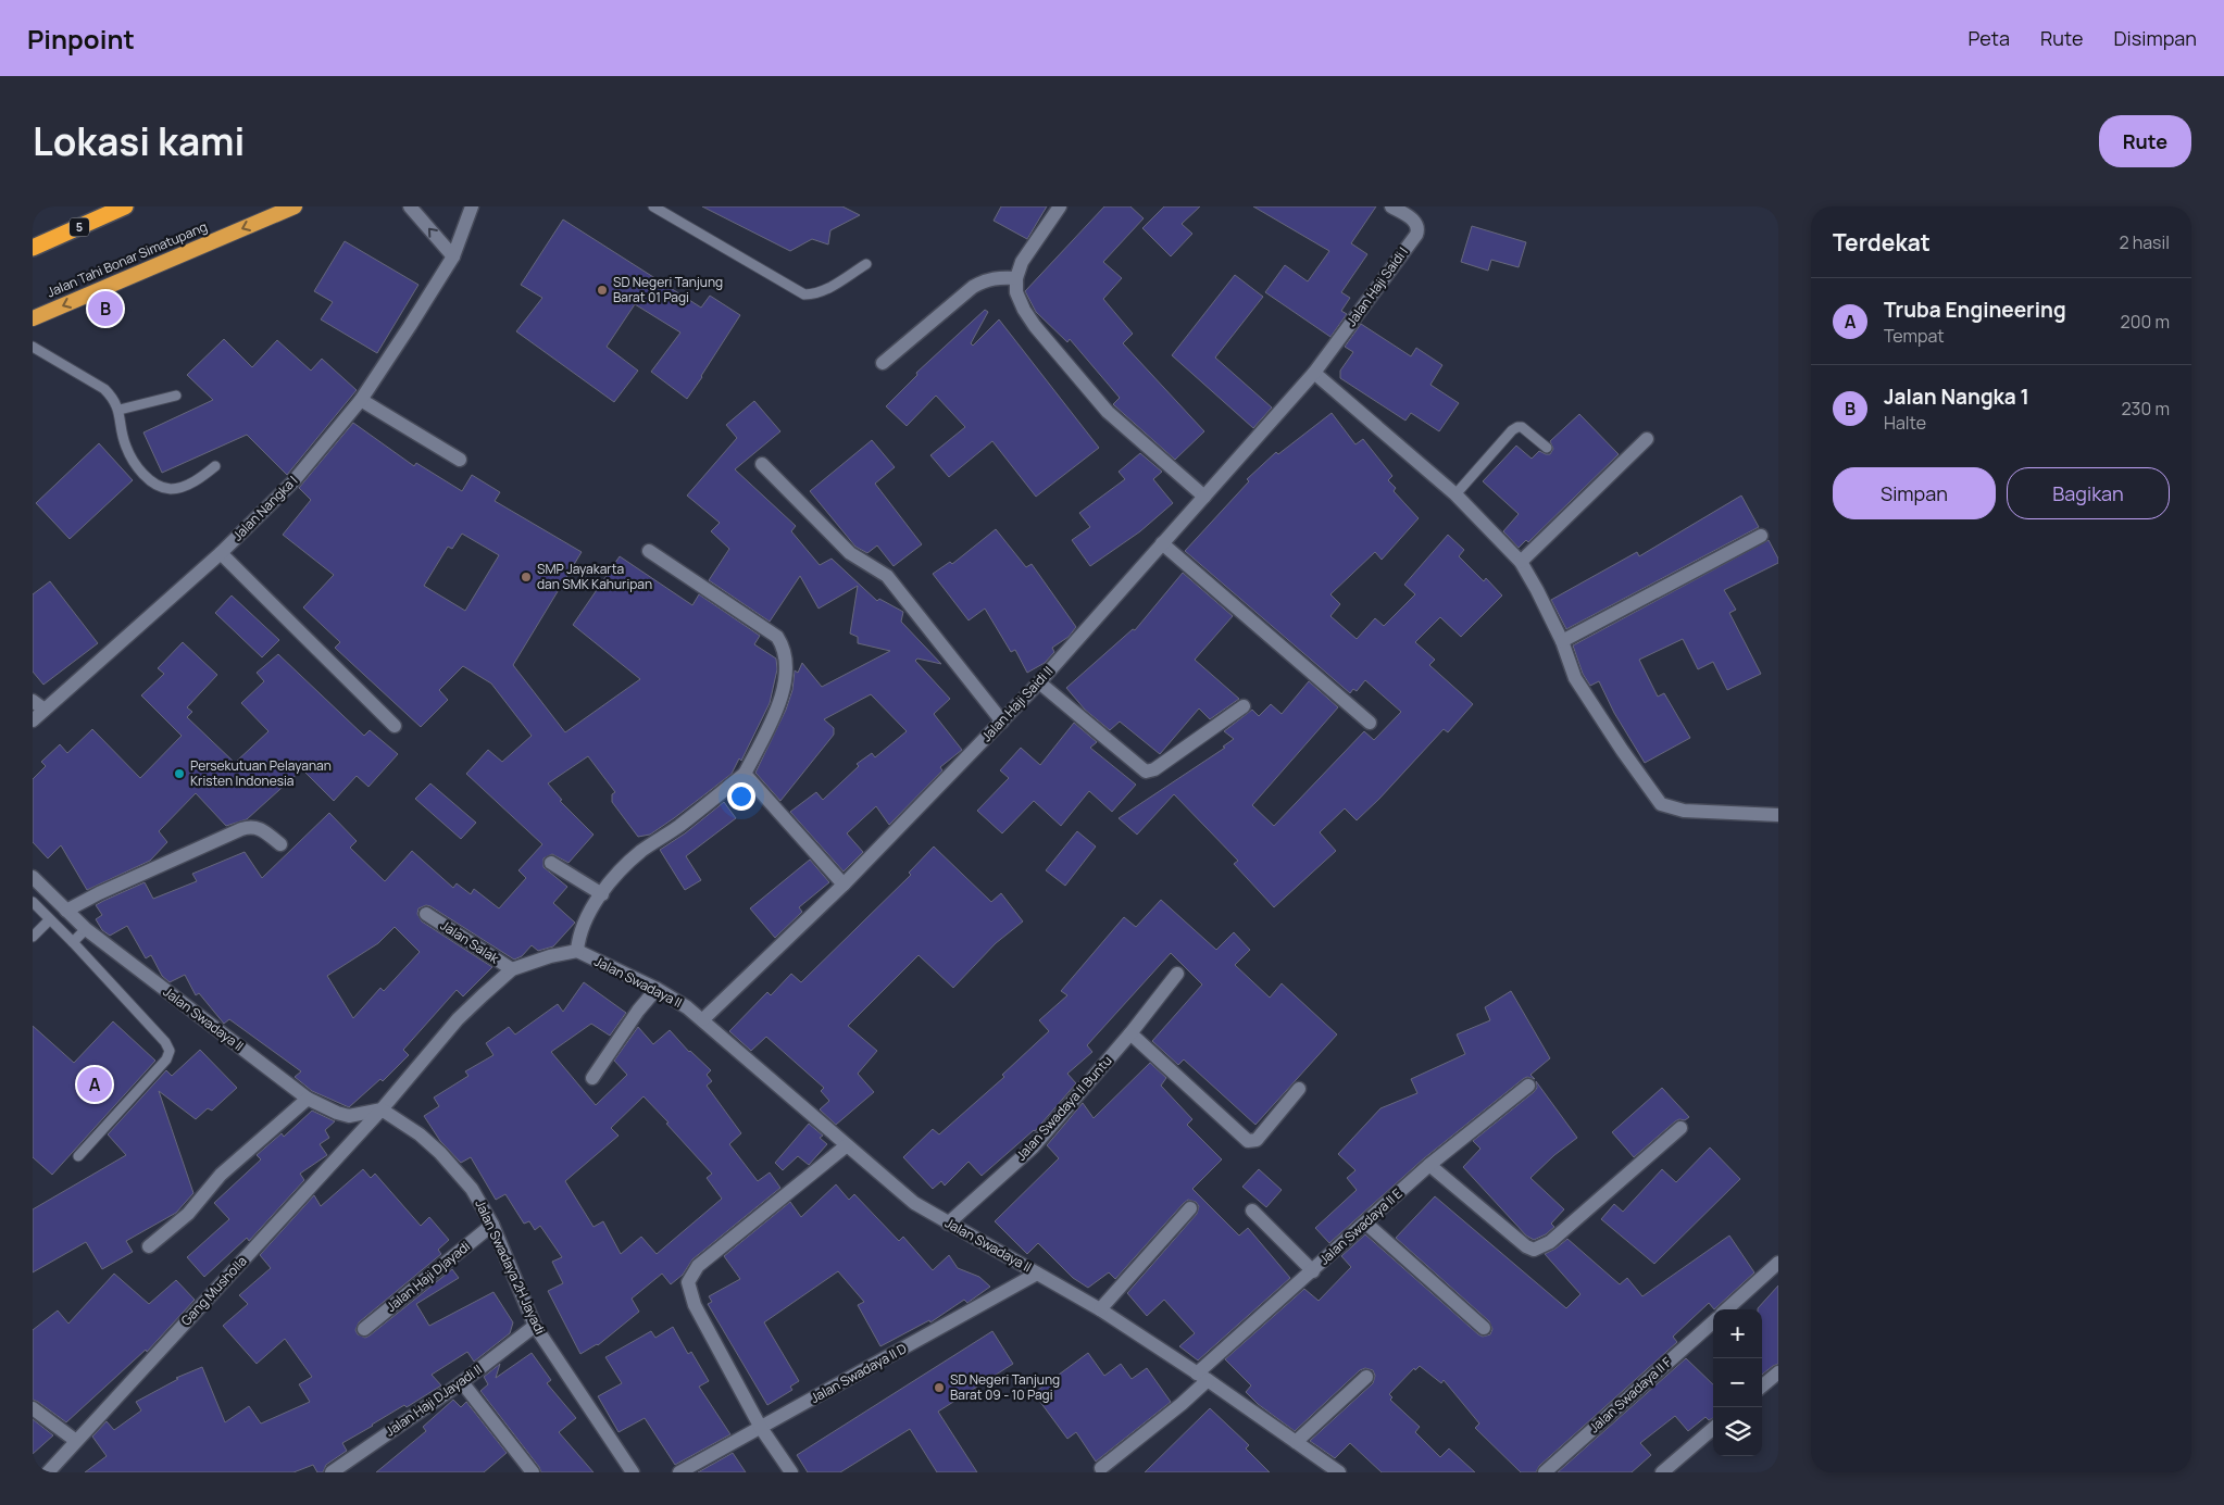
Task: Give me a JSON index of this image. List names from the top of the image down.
{
  "streets": {
    "highway": ["5", "Jalan Tahi Bonar Simatupang"],
    "street": [
      "Jalan Haji Saidi I",
      "Jalan Nangka I",
      "Jalan Haji Saidi II",
      "Jalan Salak",
      "Jalan Swadaya II",
      "Jalan Swadaya II Buntu",
      "Jalan Swadaya II E",
      "Jalan Swadaya 2H Jayadi",
      "Jalan Haji Djayadi",
      "Gang Musholla",
      "Jalan Swadaya II D",
      "Jalan Swadaya II F",
      "Jalan Haji DJayadi II"
    ]
  },
  "crossings": [
    ["Jalan Haji Saidi I", "Jalan Haji Saidi II"],
    ["Jalan Haji Saidi II", "Jalan Swadaya II"],
    ["Jalan Swadaya II", "Jalan Swadaya II Buntu"],
    ["Jalan Swadaya II", "Jalan Swadaya II E"],
    ["Jalan Swadaya II", "Jalan Swadaya 2H Jayadi"],
    ["Jalan Swadaya II", "Gang Musholla"],
    ["Jalan Swadaya II", "Jalan Swadaya II D"],
    ["Jalan Swadaya 2H Jayadi", "Jalan Haji Djayadi"],
    ["Jalan Swadaya 2H Jayadi", "Gang Musholla"],
    ["Jalan Swadaya 2H Jayadi", "Jalan Haji DJayadi II"]
  ],
  "places": [
    "SD Negeri Tanjung Barat 01 Pagi",
    "SMP Jayakarta dan SMK Kahuripan",
    "Persekutuan Pelayanan Kristen Indonesia",
    "SD Negeri Tanjung Barat 09 - 10 Pagi"
  ],
  "page": {
    "header": "Pinpoint",
    "nav": ["Peta", "Rute", "Disimpan"],
    "title": "Lokasi kami",
    "buttons": [
      "Rute",
      ["Simpan", "Bagikan"]
    ],
    "heading": ["Terdekat", "2 hasil"],
    "list": [
      {
        "mark": "A",
        "name": "Truba Engineering",
        "note": "Tempat",
        "value": "200 m"
      },
      {
        "mark": "B",
        "name": "Jalan Nangka 1",
        "note": "Halte",
        "value": "230 m"
      }
    ],
    "pins": ["B", "A"],
    "map_buttons": ["+", "−"]
  }
}
